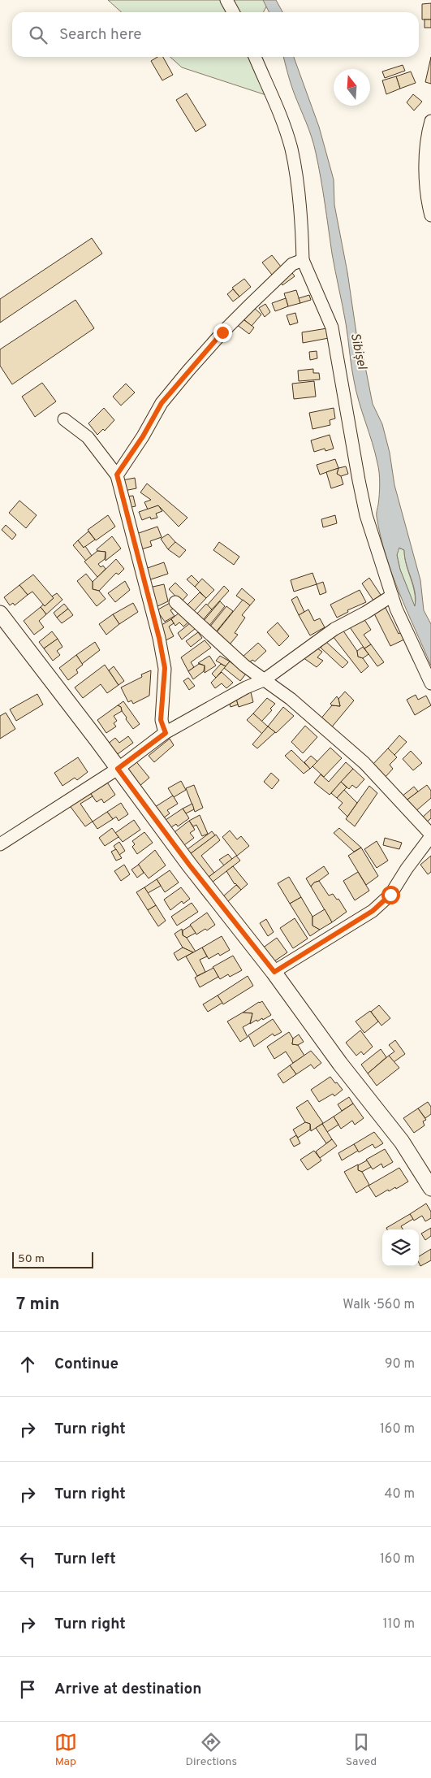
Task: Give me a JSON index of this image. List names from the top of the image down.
{
  "water": ["Sibișel"],
  "scale_bar": "50 m",
  "north": "top",
  "page": {
    "search": "Search here",
    "scale": "50 m",
    "heading": ["7 min", "Walk · 560 m"],
    "list": [
      ["Continue", "90 m"],
      ["Turn right", "160 m"],
      ["Turn right", "40 m"],
      ["Turn left", "160 m"],
      ["Turn right", "110 m"],
      "Arrive at destination"
    ],
    "nav": ["Map", "Directions", "Saved"]
  }
}
